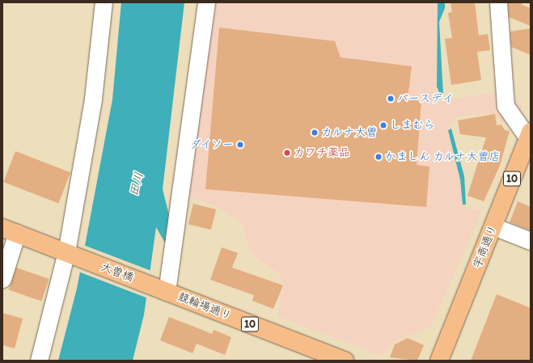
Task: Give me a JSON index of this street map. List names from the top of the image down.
{
  "streets": {
    "main road": [
      "10",
      "宇商通り",
      "大曽橋",
      "競輪場通り"
    ]
  },
  "crossings": [
    ["10", "大曽橋"],
    ["大曽橋", "競輪場通り"]
  ],
  "water": ["田川"],
  "places": [
    "バースデイ",
    "しまむら",
    "カルナ大曽",
    "ダイソー",
    "カワチ薬品",
    "かましん カルナ大曽店"
  ]
}
